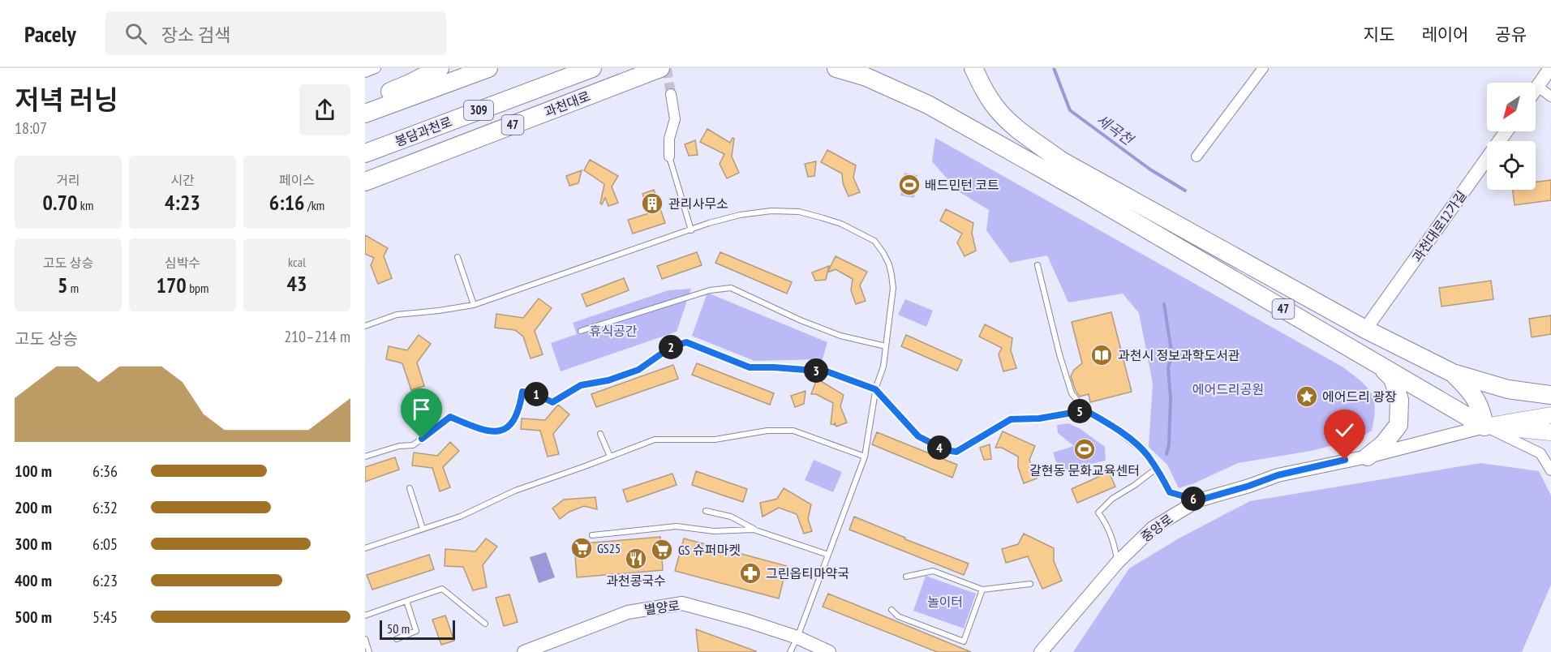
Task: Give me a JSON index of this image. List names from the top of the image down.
{
  "streets": {
    "highway": [
      "과천대로",
      "309",
      "47",
      "봉담과천로"
    ],
    "street": ["과천대로12가길", "중앙로", "별양로"]
  },
  "crossings": [
    ["47", "중앙로"]
  ],
  "water": ["세곡천"],
  "parks": ["휴식공간", "에어드리공원", "놀이터"],
  "places": {
    "sports": ["배드민턴 코트", "갈현동 문화교육센터"],
    "building": ["관리사무소"],
    "library": ["과천시 정보과학도서관"],
    "place": ["에어드리 광장"],
    "supermarket": ["GS25", "GS 슈퍼마켓"],
    "restaurant": ["과천콩국수"],
    "pharmacy": ["그린옵티마약국"]
  },
  "scale_bar": "50 m",
  "north": "bottom left",
  "page": {
    "header": "Pacely",
    "search": "장소 검색",
    "nav": ["지도", "레이어", "공유"],
    "heading": ["저녁 러닝", "18:07"],
    "stats": [
      ["거리", "0.70 km"],
      ["시간", "4:23"],
      ["페이스", "6:16 /km"],
      ["고도 상승", "5 m"],
      ["심박수", "170 bpm"],
      ["kcal", "43"]
    ],
    "chart": ["고도 상승", "210–214 m"],
    "pins": [
      "2",
      "3",
      "1",
      "5",
      "4",
      "6"
    ],
    "list": [
      {
        "name": "100 m",
        "note": "6:36"
      },
      {
        "name": "200 m",
        "note": "6:32"
      },
      {
        "name": "300 m",
        "note": "6:05"
      },
      {
        "name": "400 m",
        "note": "6:23"
      },
      {
        "name": "500 m",
        "note": "5:45"
      }
    ],
    "scale": "50 m"
  }
}
